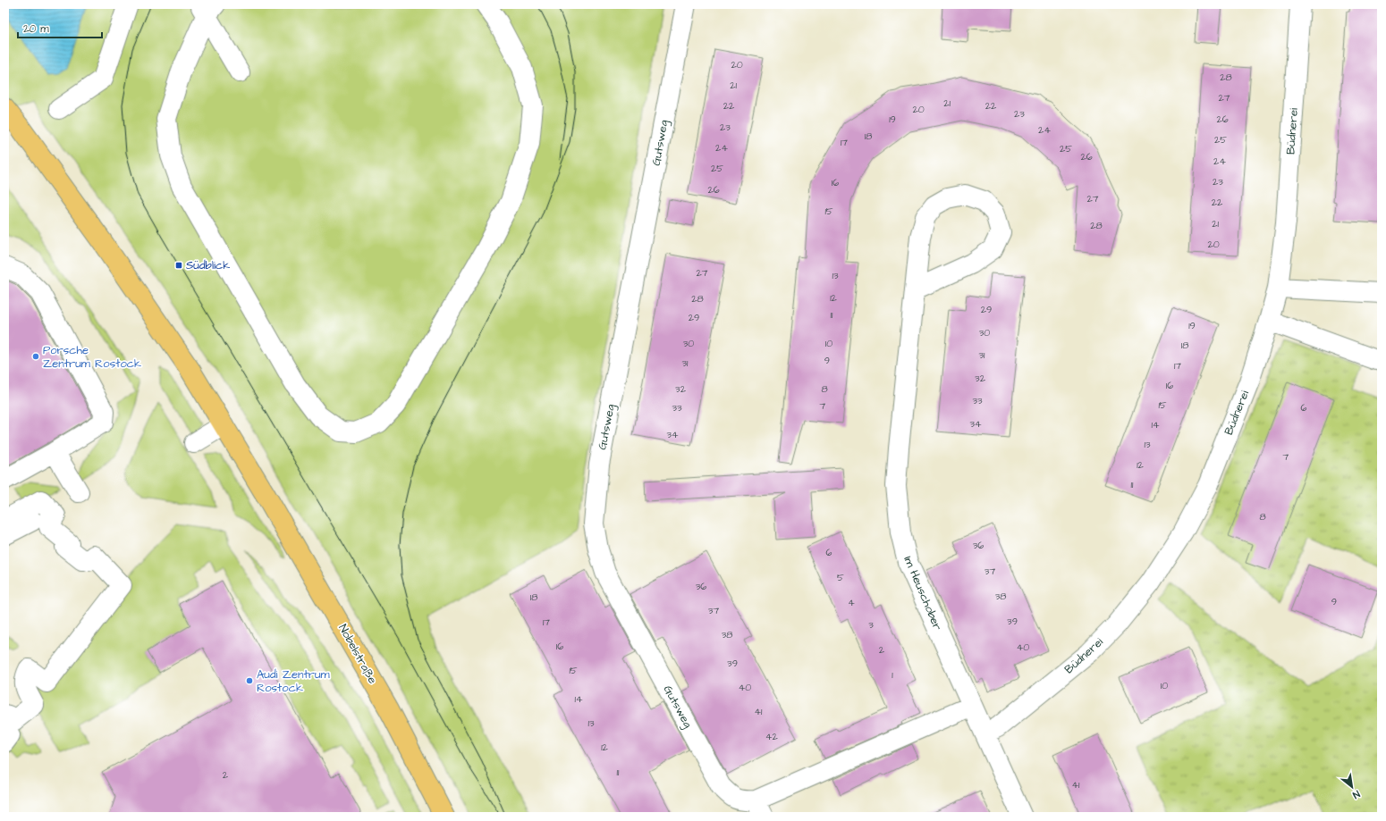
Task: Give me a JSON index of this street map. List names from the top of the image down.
{
  "streets": {
    "main road": ["Nobelstraße"],
    "street": ["Büdnerei", "Gutsweg", "Im Heuschober"]
  },
  "crossings": [
    ["Büdnerei", "Im Heuschober"],
    ["Gutsweg", "Im Heuschober"]
  ],
  "places": {
    "transit": ["Südblick"],
    "other": ["Porsche Zentrum Rostock", "Audi Zentrum Rostock"]
  },
  "house_numbers": [
    "20",
    "28",
    "21",
    "27",
    "21",
    "22",
    "22",
    "20",
    "23",
    "19",
    "26",
    "23",
    "24",
    "18",
    "25",
    "17",
    "24",
    "25",
    "26",
    "24",
    "25",
    "23",
    "16",
    "26",
    "27",
    "22",
    "15",
    "21",
    "28",
    "20",
    "27",
    "13",
    "12",
    "28",
    "29",
    "11",
    "29",
    "19",
    "30",
    "30",
    "10",
    "18",
    "31",
    "9",
    "31",
    "17",
    "32",
    "16",
    "32",
    "8",
    "33",
    "15",
    "7",
    "33",
    "6",
    "34",
    "14",
    "34",
    "13",
    "7",
    "12",
    "11",
    "8",
    "36",
    "6",
    "37",
    "5",
    "36",
    "38",
    "18",
    "9",
    "4",
    "37",
    "39",
    "17",
    "3",
    "38",
    "16",
    "40",
    "2",
    "39",
    "15",
    "1",
    "10",
    "40",
    "14",
    "41",
    "13",
    "42",
    "12",
    "11",
    "2",
    "41"
  ],
  "scale_bar": "20 m",
  "north": "bottom right"
}
